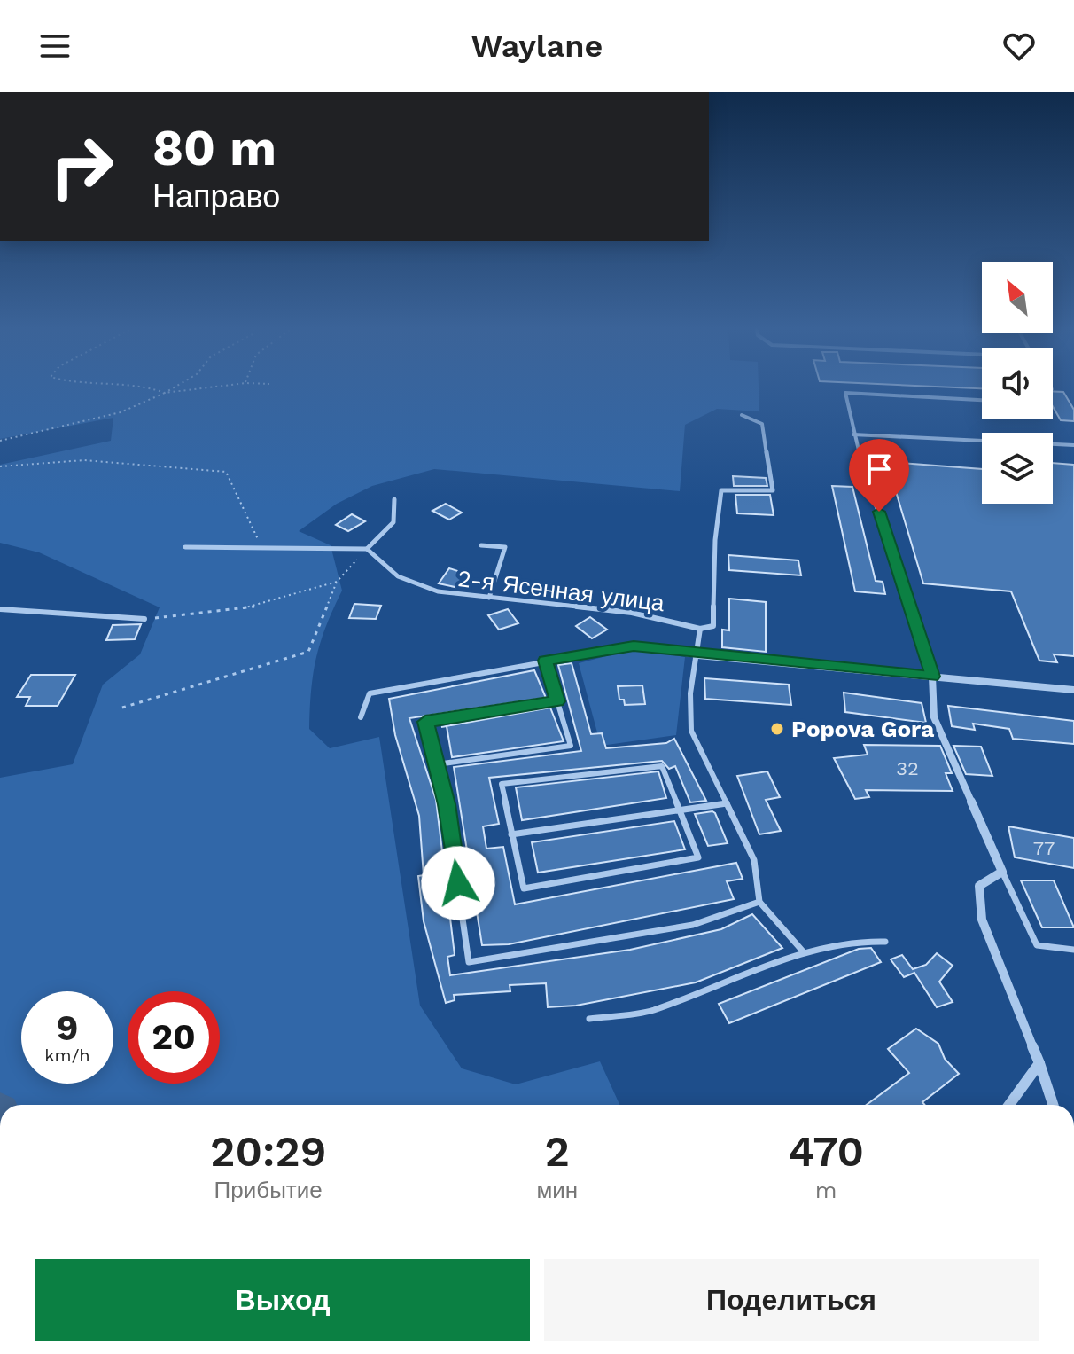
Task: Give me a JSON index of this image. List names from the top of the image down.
{
  "streets": {
    "lane": ["2-я Ясенная улица"]
  },
  "places": ["Popova Gora"],
  "house_numbers": ["32", "77"],
  "north": "top left",
  "page": {
    "header": "Waylane",
    "turn": ["80 m", "Направо"],
    "speed": "9 km/h",
    "limit": "20",
    "eta": [
      "20:29",
      "Прибытие",
      "2",
      "мин",
      "470",
      "m"
    ],
    "buttons": ["Выход", "Поделиться"]
  }
}
